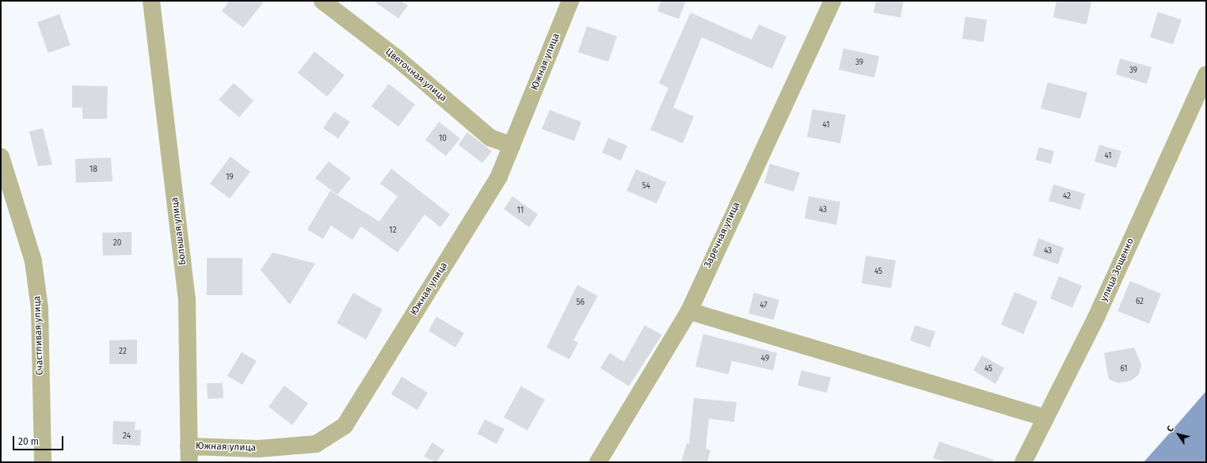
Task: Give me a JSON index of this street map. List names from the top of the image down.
{
  "streets": {
    "street": [
      "Южная улица",
      "Цветочная улица",
      "Большая улица",
      "Заречная улица",
      "улица Зощенко",
      "Счастливая улица"
    ]
  },
  "crossings": [
    ["Южная улица", "Цветочная улица"],
    ["Южная улица", "Большая улица"]
  ],
  "house_numbers": [
    "39",
    "39",
    "41",
    "10",
    "41",
    "18",
    "19",
    "54",
    "42",
    "43",
    "11",
    "12",
    "20",
    "43",
    "45",
    "62",
    "56",
    "47",
    "22",
    "49",
    "45",
    "61",
    "24"
  ],
  "scale_bar": "20 m",
  "north": "top left"
}
